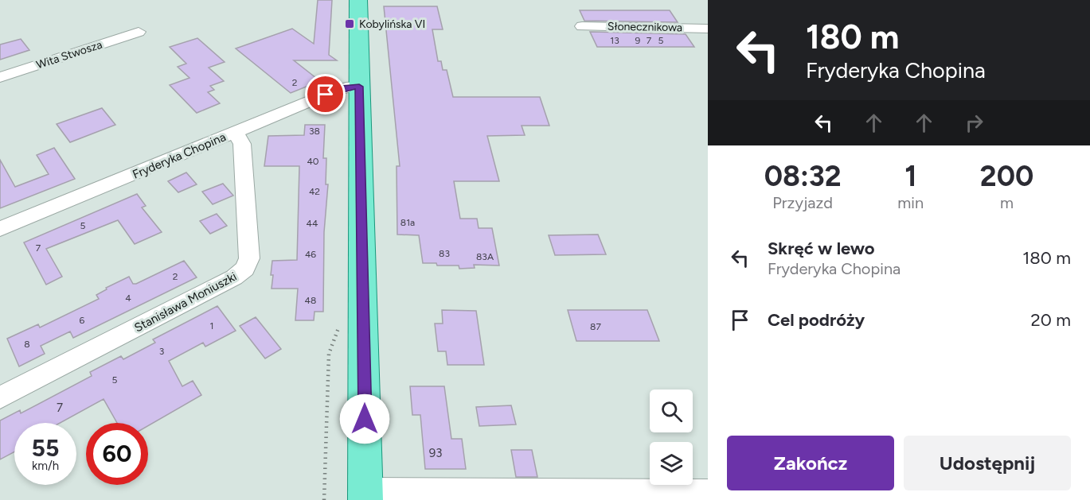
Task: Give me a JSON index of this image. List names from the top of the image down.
{
  "streets": {
    "street": [
      "Słonecznikowa",
      "Wita Stwosza",
      "Fryderyka Chopina",
      "Stanisława Moniuszki"
    ]
  },
  "crossings": [
    ["Fryderyka Chopina", "Stanisława Moniuszki"]
  ],
  "places": {
    "transit": ["Kobylińska VI"]
  },
  "house_numbers": [
    "13",
    "9",
    "7",
    "5",
    "2",
    "38",
    "40",
    "42",
    "81a",
    "44",
    "5",
    "7",
    "83",
    "46",
    "83A",
    "2",
    "4",
    "48",
    "6",
    "1",
    "87",
    "8",
    "3",
    "5",
    "7",
    "93"
  ],
  "page": {
    "turn": ["180 m", "Fryderyka Chopina"],
    "eta": [
      "08:32",
      "Przyjazd",
      "1",
      "min",
      "200",
      "m"
    ],
    "list": [
      {
        "name": "Skręć w lewo",
        "note": "Fryderyka Chopina",
        "value": "180 m"
      },
      {
        "name": "Cel podróży",
        "value": "20 m"
      }
    ],
    "speed": "55 km/h",
    "limit": "60",
    "buttons": ["Zakończ", "Udostępnij"]
  }
}
